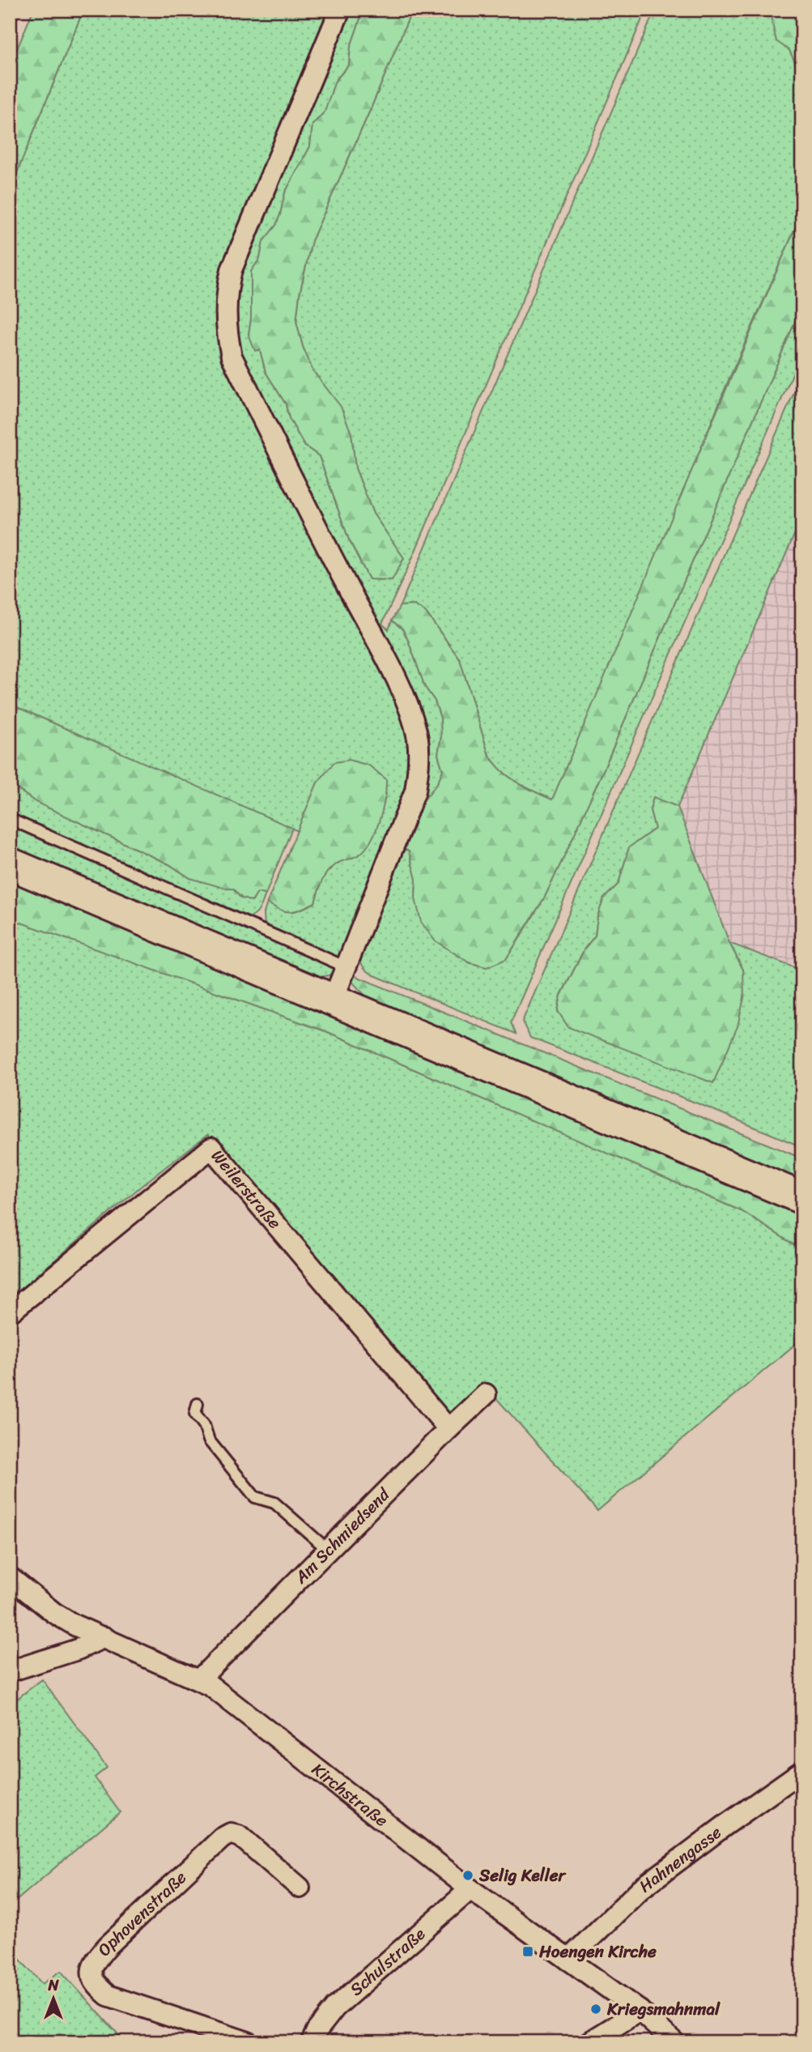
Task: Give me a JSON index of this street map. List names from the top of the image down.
{
  "streets": {
    "street": [
      "Weilerstraße",
      "Am Schmiedsend",
      "Kirchstraße",
      "Hahnengasse",
      "Ophovenstraße",
      "Schulstraße"
    ]
  },
  "crossings": [
    ["Weilerstraße", "Am Schmiedsend"],
    ["Am Schmiedsend", "Kirchstraße"],
    ["Kirchstraße", "Hahnengasse"],
    ["Kirchstraße", "Schulstraße"]
  ],
  "places": {
    "other": ["Selig Keller", "Kriegsmahnmal"],
    "transit": ["Hoengen Kirche"]
  },
  "north": "top"
}
